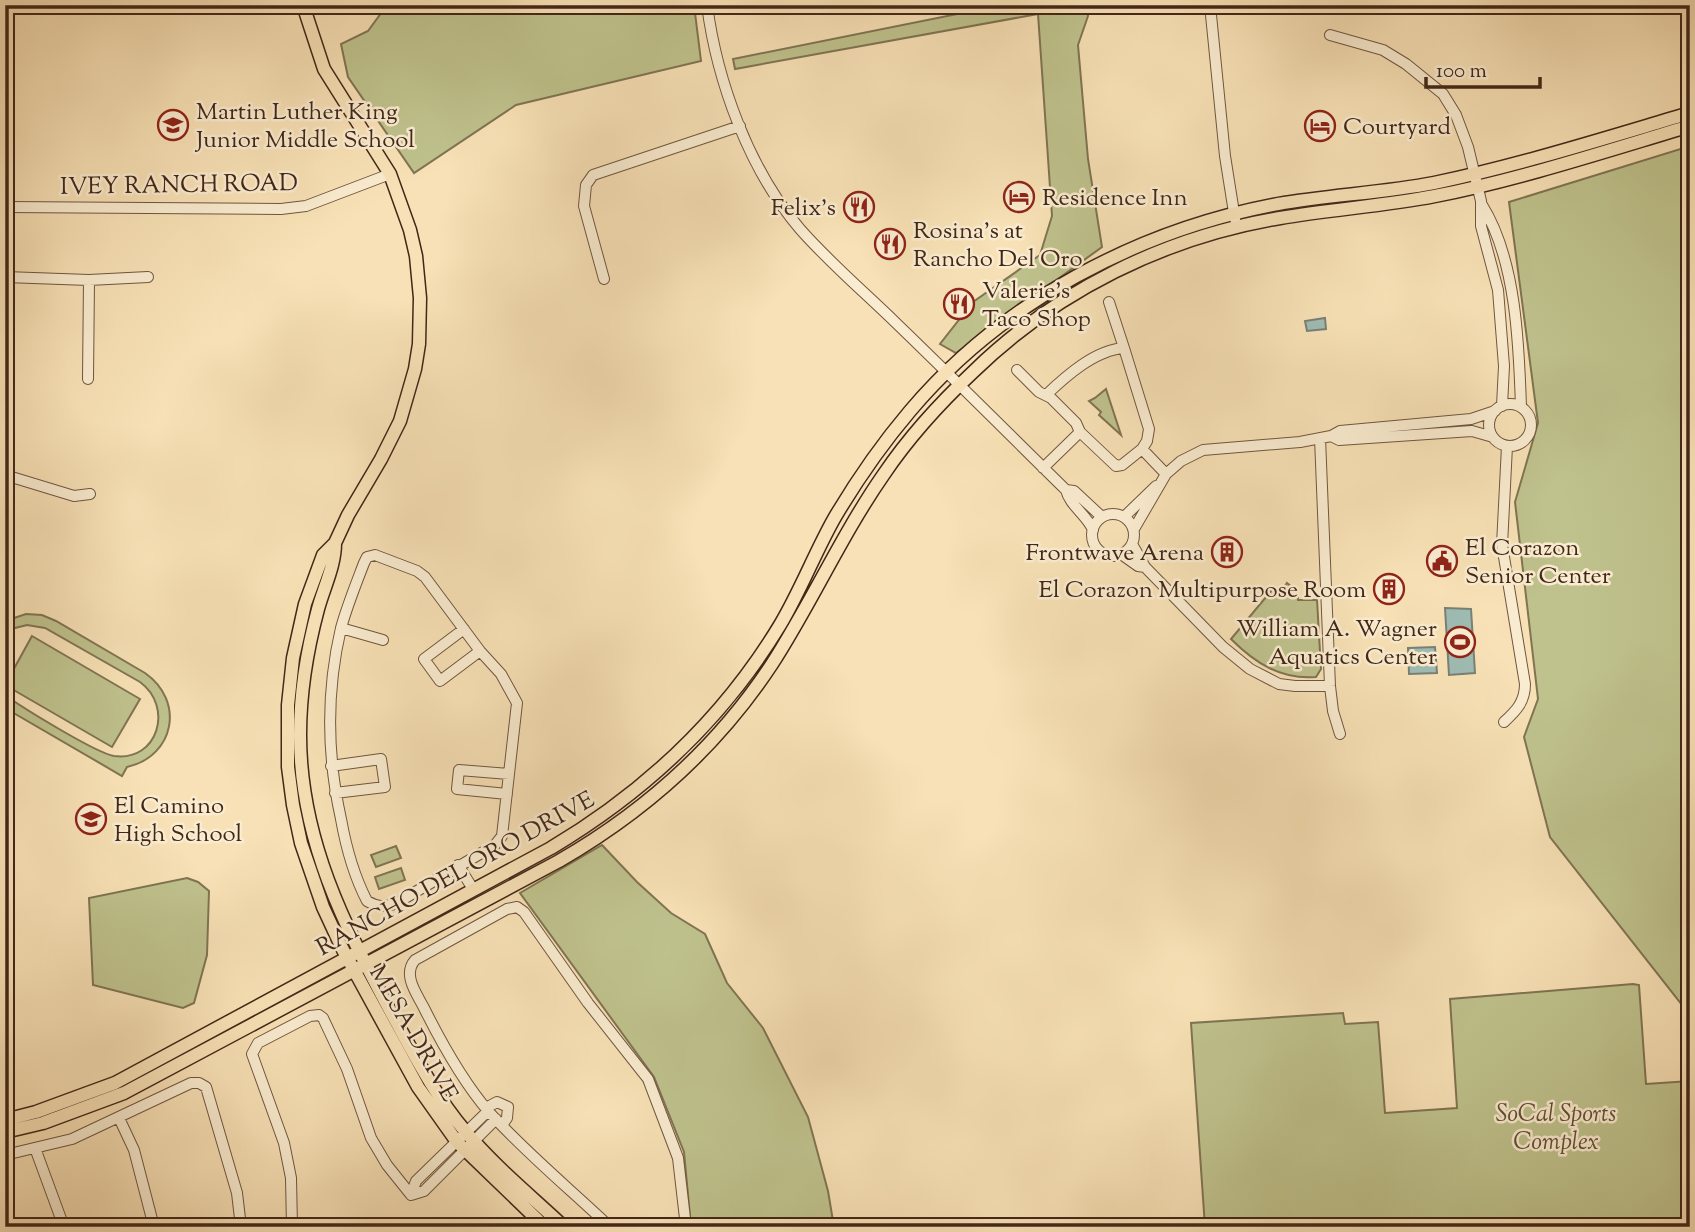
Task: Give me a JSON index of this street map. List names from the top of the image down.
{
  "streets": {
    "main road": ["RANCHO DEL ORO DRIVE", "MESA DRIVE"],
    "street": ["IVEY RANCH ROAD"]
  },
  "crossings": [
    ["IVEY RANCH ROAD", "MESA DRIVE"],
    ["RANCHO DEL ORO DRIVE", "MESA DRIVE"]
  ],
  "parks": ["SoCal Sports Complex"],
  "places": {
    "school or university": ["Martin Luther King Junior Middle School", "El Camino High School"],
    "hotel": ["Courtyard", "Residence Inn"],
    "restaurant": ["Felix's", "Rosina's at Rancho Del Oro", "Valerie's Taco Shop"],
    "building": ["Frontwave Arena", "El Corazon Multipurpose Room"],
    "public building": ["El Corazon Senior Center"],
    "sports": ["William A. Wagner Aquatics Center"]
  },
  "scale_bar": "100 m"
}
